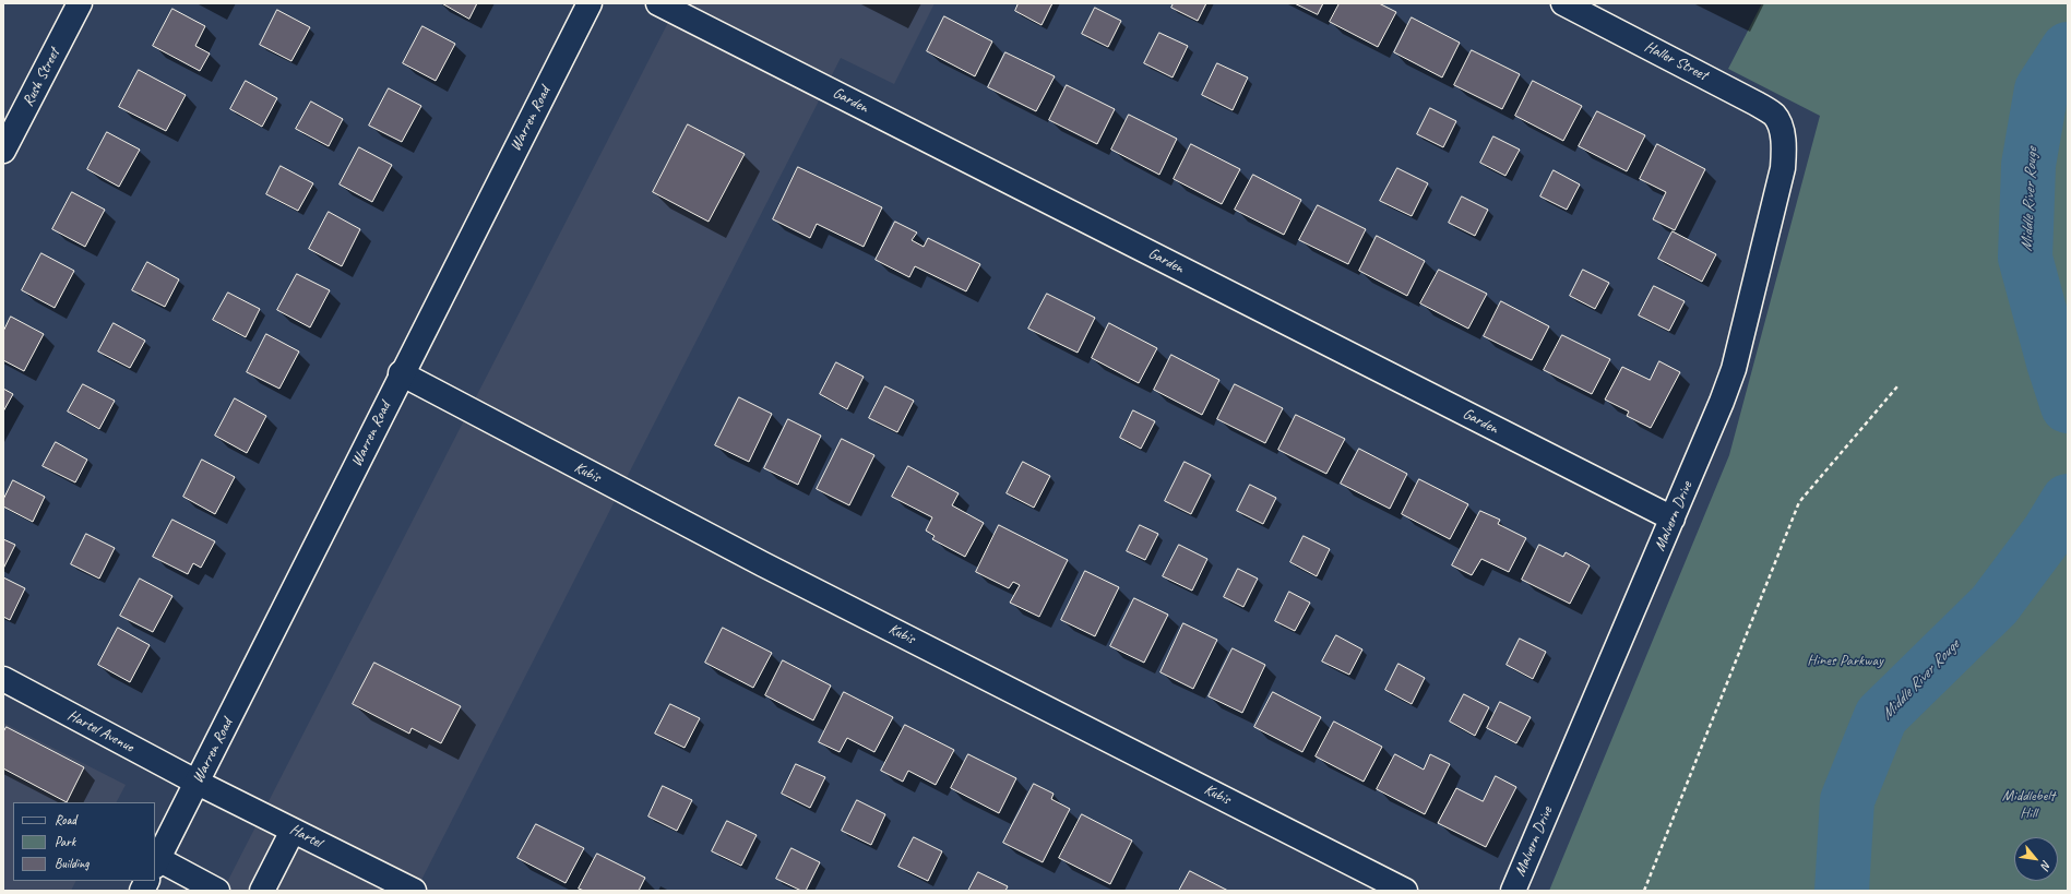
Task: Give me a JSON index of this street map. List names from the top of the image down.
{
  "streets": {
    "street": [
      "Haller Street",
      "Rush Street",
      "Garden",
      "Warren Road",
      "Kubis",
      "Malvern Drive",
      "Hartel Avenue",
      "Hartel"
    ]
  },
  "crossings": [
    ["Haller Street", "Malvern Drive"],
    ["Garden", "Malvern Drive"],
    ["Warren Road", "Kubis"],
    ["Warren Road", "Hartel Avenue"],
    ["Warren Road", "Hartel"],
    ["Hartel Avenue", "Hartel"]
  ],
  "water": ["Middle River Rouge"],
  "parks": ["Hines Parkway", "Middlebelt Hill"],
  "legend": ["Road", "Park", "Building"],
  "north": "bottom right"
}
